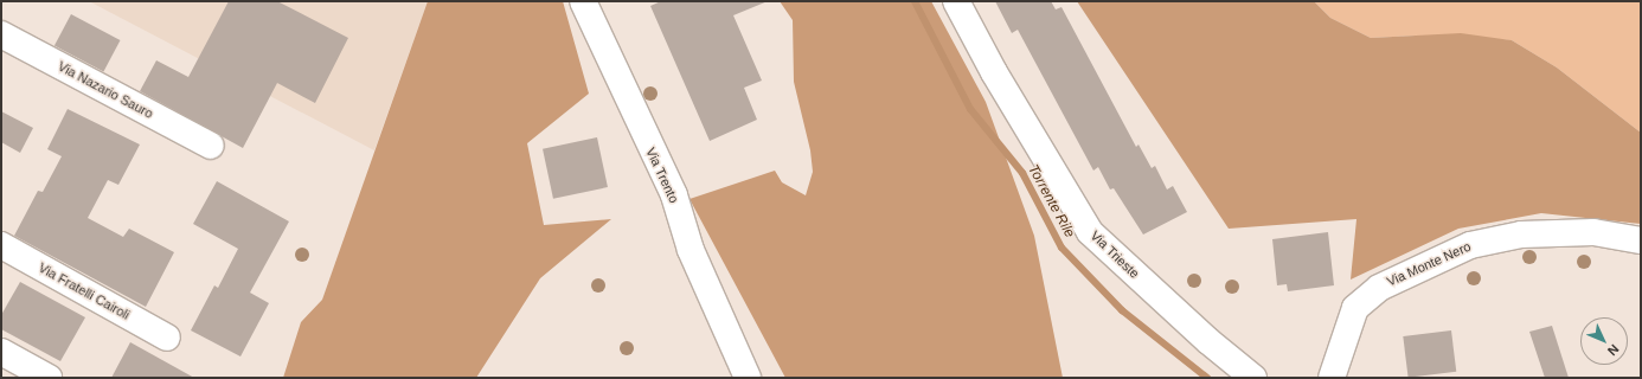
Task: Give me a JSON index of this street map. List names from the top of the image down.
{
  "streets": {
    "street": [
      "Via Nazario Sauro",
      "Via Trento",
      "Via Trieste",
      "Via Monte Nero",
      "Via Fratelli Cairoli"
    ]
  },
  "water": ["Torrente Rile"],
  "north": "bottom right"
}
